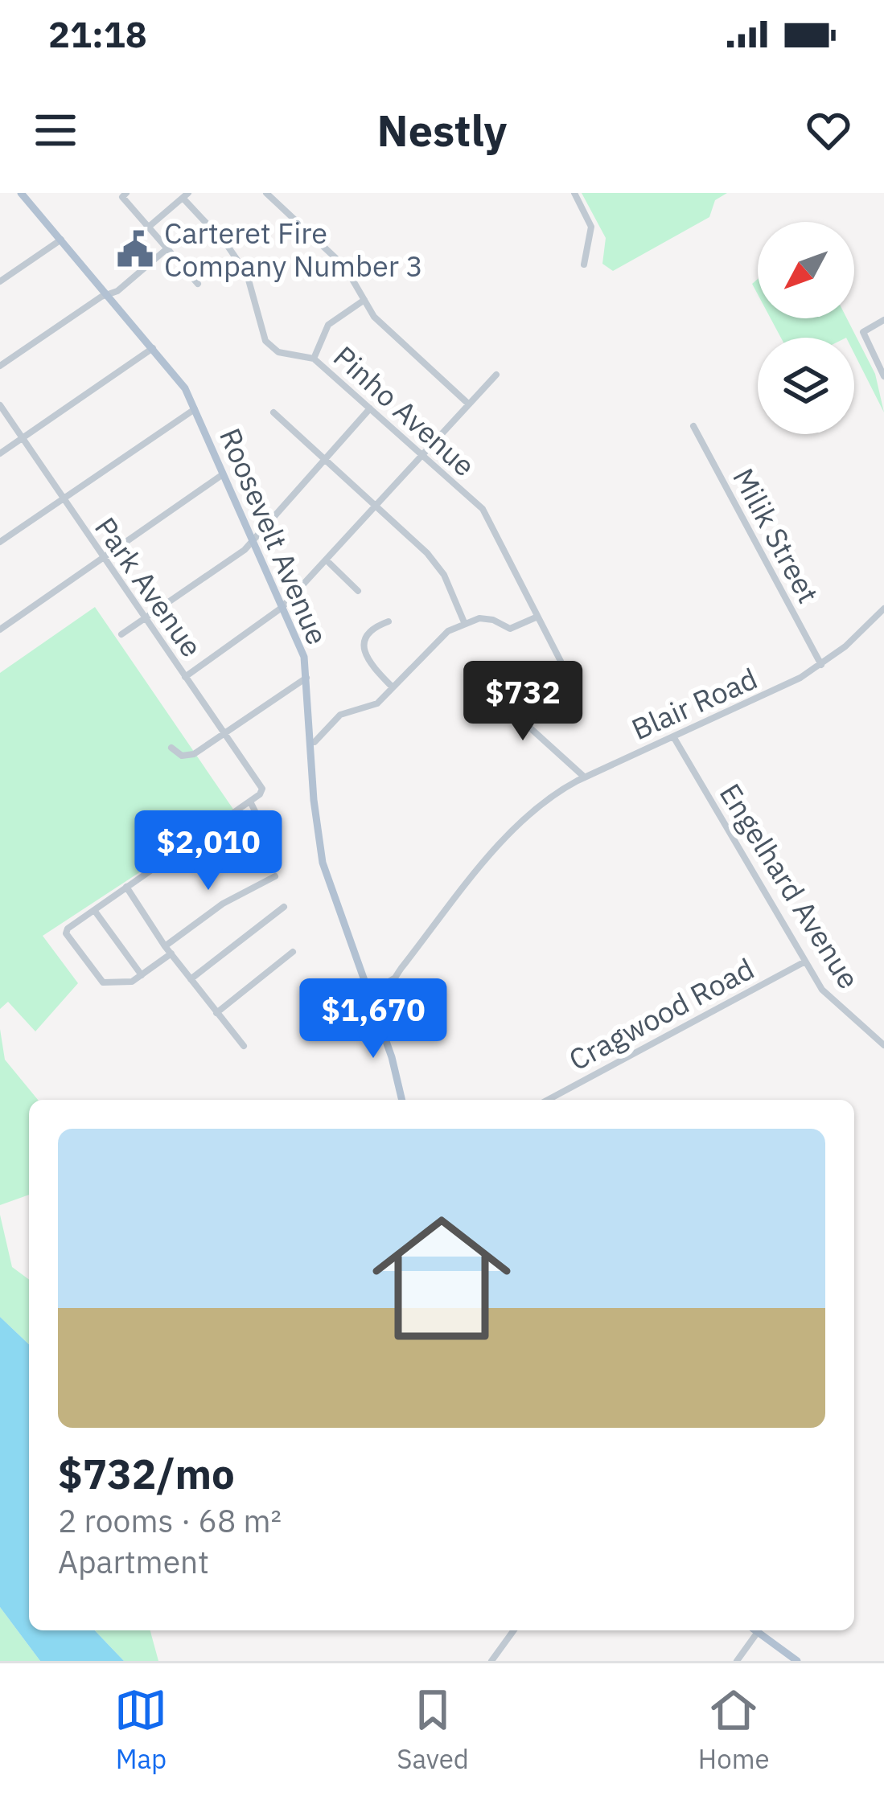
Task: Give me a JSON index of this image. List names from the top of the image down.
{
  "streets": {
    "main road": ["Roosevelt Avenue"],
    "street": [
      "Pinho Avenue",
      "Milik Street",
      "Park Avenue",
      "Blair Road",
      "Engelhard Avenue",
      "Cragwood Road"
    ]
  },
  "crossings": [
    ["Milik Street", "Blair Road"],
    ["Roosevelt Avenue", "Blair Road"],
    ["Blair Road", "Engelhard Avenue"],
    ["Engelhard Avenue", "Cragwood Road"]
  ],
  "places": {
    "public building": ["Carteret Fire Company Number 3"]
  },
  "north": "bottom left",
  "page": {
    "status": "21:18",
    "header": "Nestly",
    "price": ["$732", "$2,010", "$1,670"],
    "list": [
      {
        "name": "$732/mo",
        "note": "2 rooms · 68 m² · Apartment"
      }
    ],
    "tabs": ["Map", "Saved", "Home"]
  }
}
